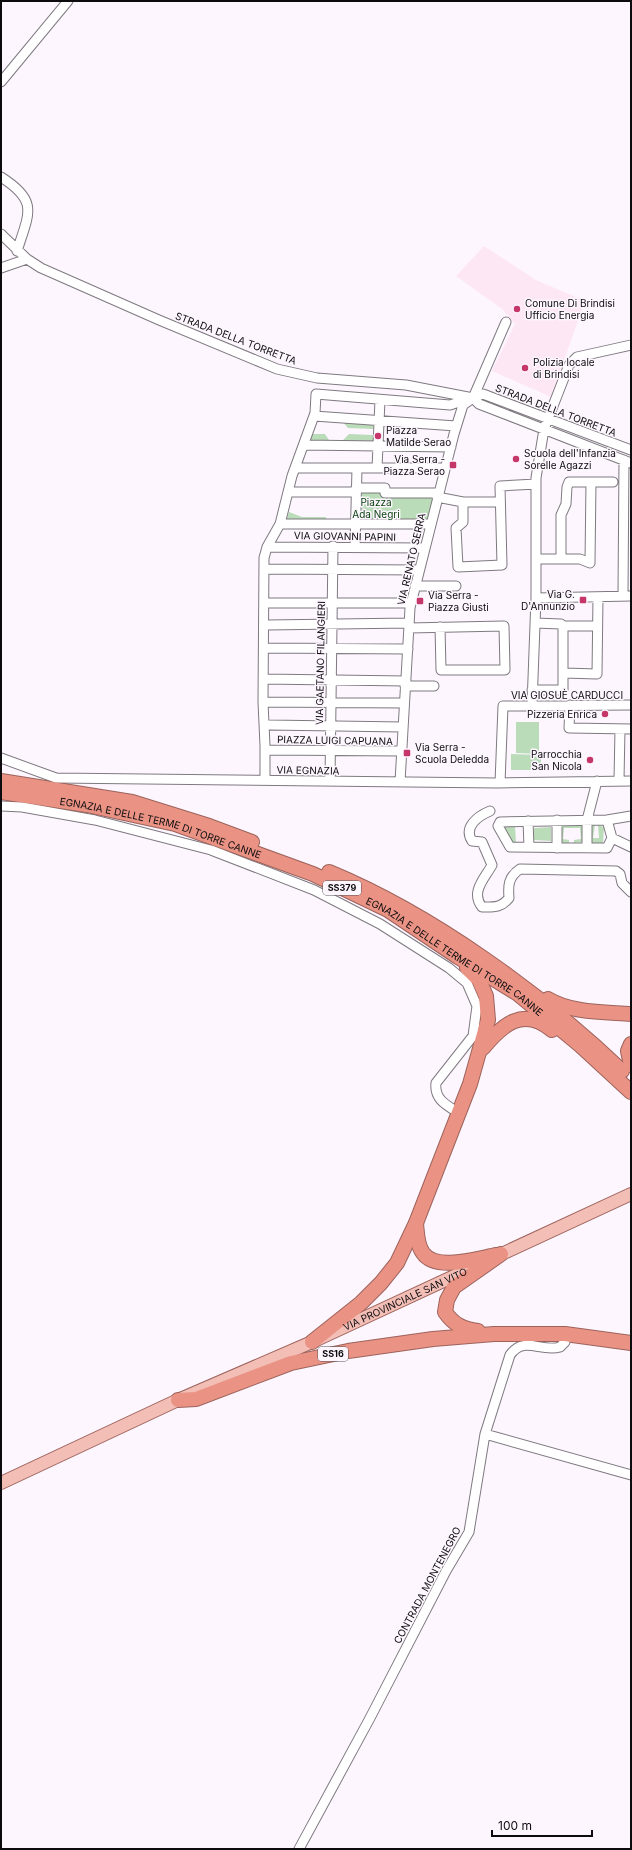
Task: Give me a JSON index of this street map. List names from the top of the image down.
{
  "streets": {
    "highway": ["EGNAZIA E DELLE TERME DI TORRE CANNE", "SS379", "SS16"],
    "main road": ["VIA PROVINCIALE SAN VITO"],
    "street": [
      "STRADA DELLA TORRETTA",
      "VIA GIOVANNI PAPINI",
      "VIA RENATO SERRA",
      "VIA GAETANO FILANGIERI",
      "VIA GIOSUÈ CARDUCCI",
      "PIAZZA LUIGI CAPUANA",
      "VIA EGNAZIA",
      "CONTRADA MONTENEGRO"
    ]
  },
  "crossings": [
    ["STRADA DELLA TORRETTA", "VIA RENATO SERRA"],
    ["VIA GIOVANNI PAPINI", "VIA RENATO SERRA"],
    ["VIA GIOVANNI PAPINI", "VIA GAETANO FILANGIERI"],
    ["VIA RENATO SERRA", "PIAZZA LUIGI CAPUANA"],
    ["VIA RENATO SERRA", "VIA EGNAZIA"],
    ["VIA GAETANO FILANGIERI", "PIAZZA LUIGI CAPUANA"],
    ["VIA GAETANO FILANGIERI", "VIA EGNAZIA"],
    ["VIA GIOSUÈ CARDUCCI", "VIA EGNAZIA"],
    ["VIA PROVINCIALE SAN VITO", "SS16"],
    ["SS16", "CONTRADA MONTENEGRO"]
  ],
  "parks": ["Piazza Ada Negri"],
  "places": {
    "other": [
      "Comune Di Brindisi Ufficio Energia",
      "Polizia locale di Brindisi",
      "Piazza Matilde Serao",
      "Scuola dell'Infanzia Sorelle Agazzi",
      "Pizzeria Enrica",
      "Parrocchia San Nicola"
    ],
    "transit": [
      "Via Serra - Piazza Serao",
      "Via G. D'Annunzio",
      "Via Serra - Piazza Giusti",
      "Via Serra - Scuola Deledda"
    ]
  },
  "scale_bar": "100 m"
}
